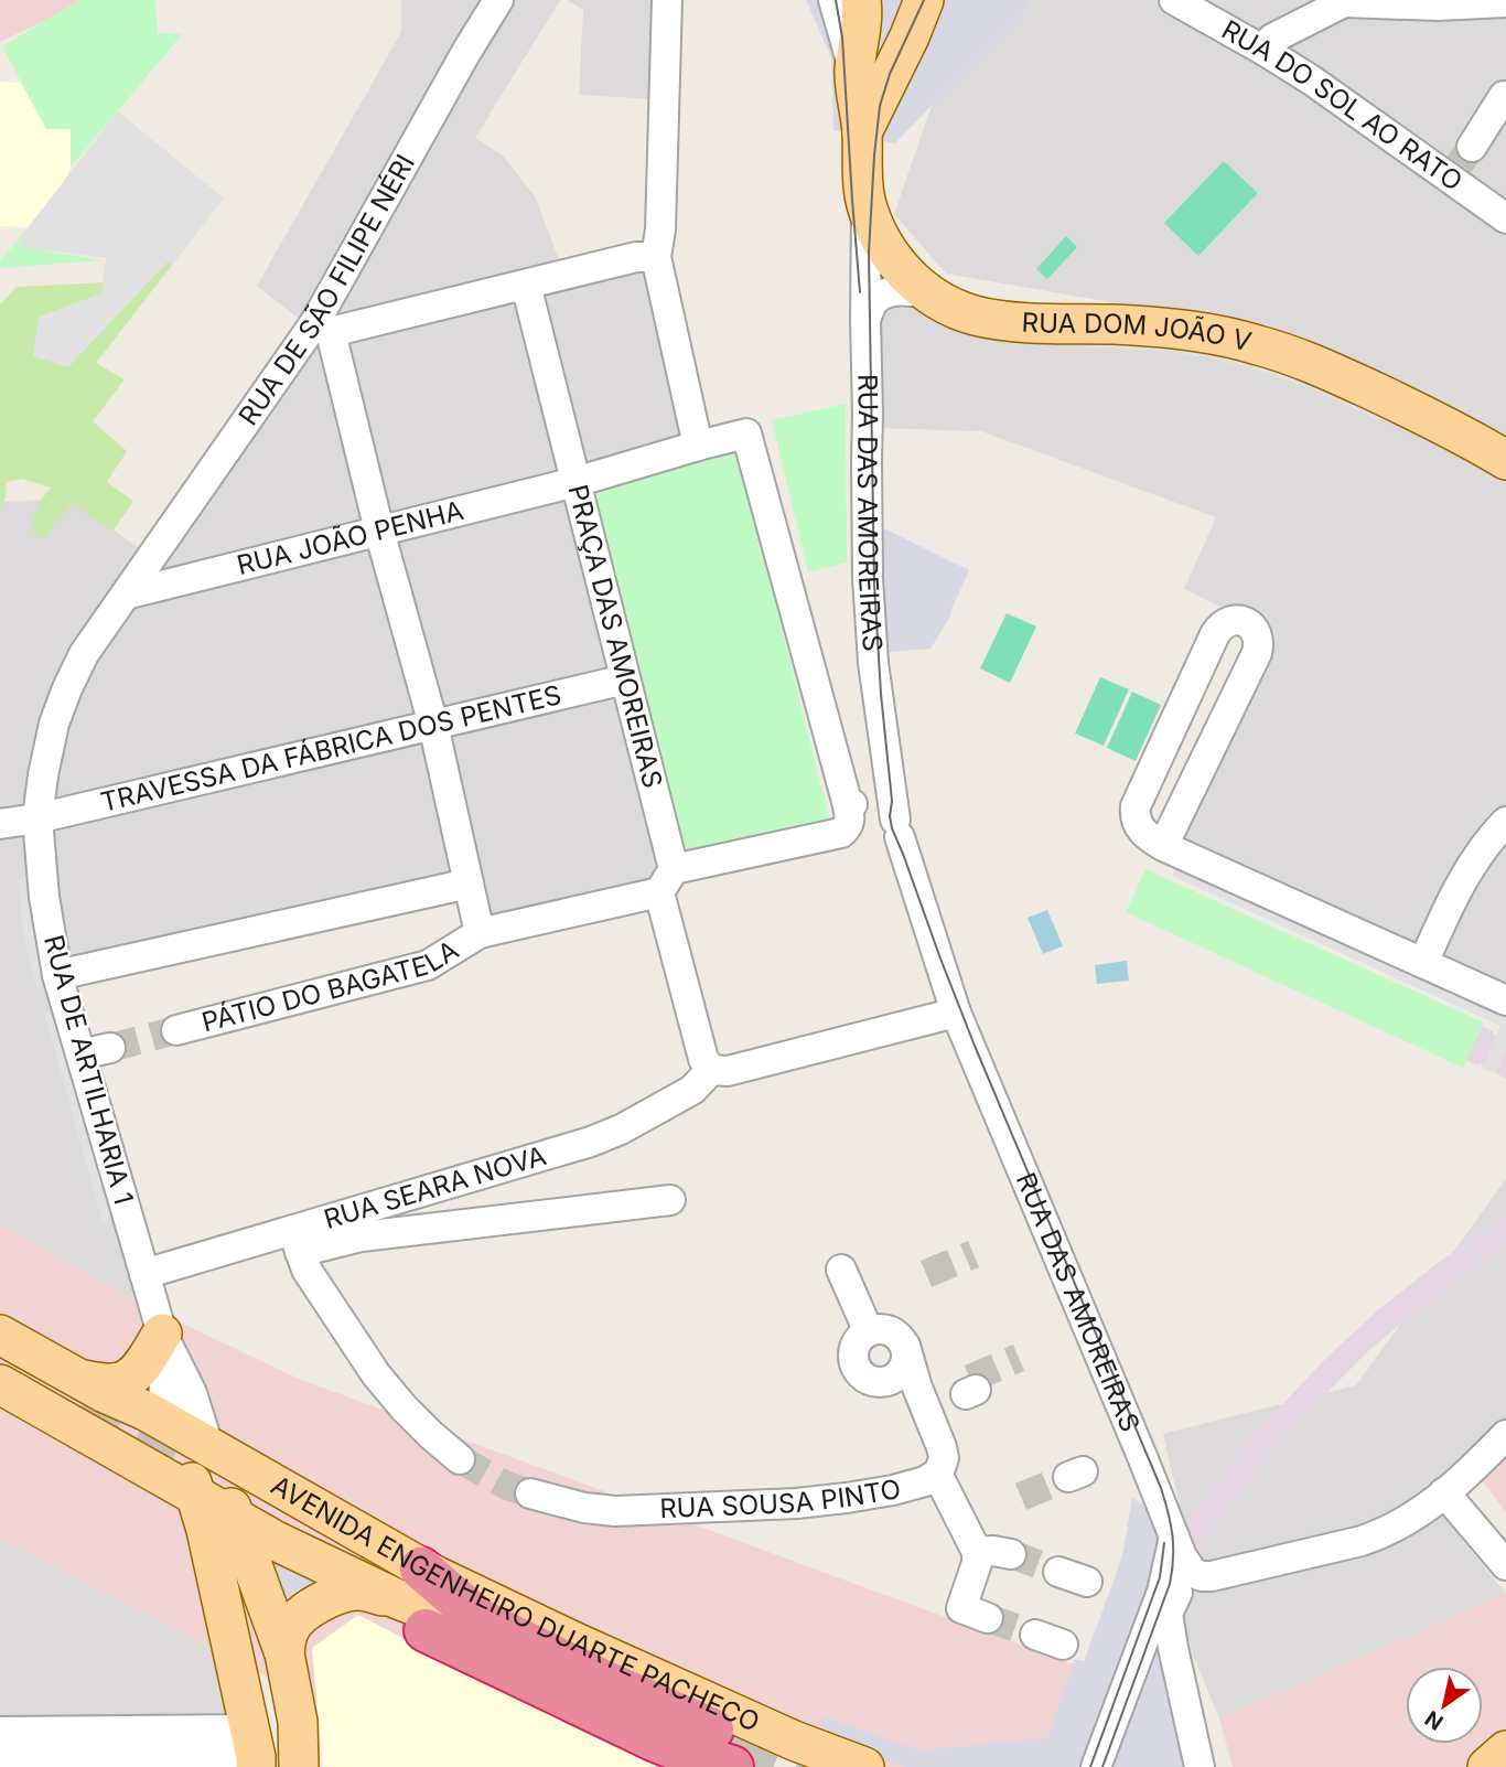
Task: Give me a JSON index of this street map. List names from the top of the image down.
{
  "streets": {
    "main road": ["RUA DOM JOÃO V", "AVENIDA ENGENHEIRO DUARTE PACHECO"],
    "street": [
      "RUA DO SOL AO RATO",
      "RUA DE SÃO FILIPE NÉRI",
      "RUA DAS AMOREIRAS",
      "RUA JOÃO PENHA",
      "PRAÇA DAS AMOREIRAS",
      "TRAVESSA DA FÁBRICA DOS PENTES",
      "PÁTIO DO BAGATELA",
      "RUA DE ARTILHARIA 1",
      "RUA SEARA NOVA",
      "RUA SOUSA PINTO"
    ]
  },
  "crossings": [
    ["RUA DE SÃO FILIPE NÉRI", "RUA JOÃO PENHA"],
    ["RUA DE SÃO FILIPE NÉRI", "RUA DE ARTILHARIA 1"],
    ["RUA DOM JOÃO V", "RUA DAS AMOREIRAS"],
    ["RUA DAS AMOREIRAS", "PRAÇA DAS AMOREIRAS"],
    ["RUA JOÃO PENHA", "PRAÇA DAS AMOREIRAS"],
    ["RUA JOÃO PENHA", "RUA DE ARTILHARIA 1"],
    ["PRAÇA DAS AMOREIRAS", "TRAVESSA DA FÁBRICA DOS PENTES"],
    ["PRAÇA DAS AMOREIRAS", "PÁTIO DO BAGATELA"],
    ["PRAÇA DAS AMOREIRAS", "RUA SEARA NOVA"],
    ["TRAVESSA DA FÁBRICA DOS PENTES", "RUA DE ARTILHARIA 1"],
    ["RUA DE ARTILHARIA 1", "RUA SEARA NOVA"]
  ],
  "north": "bottom left"
}
